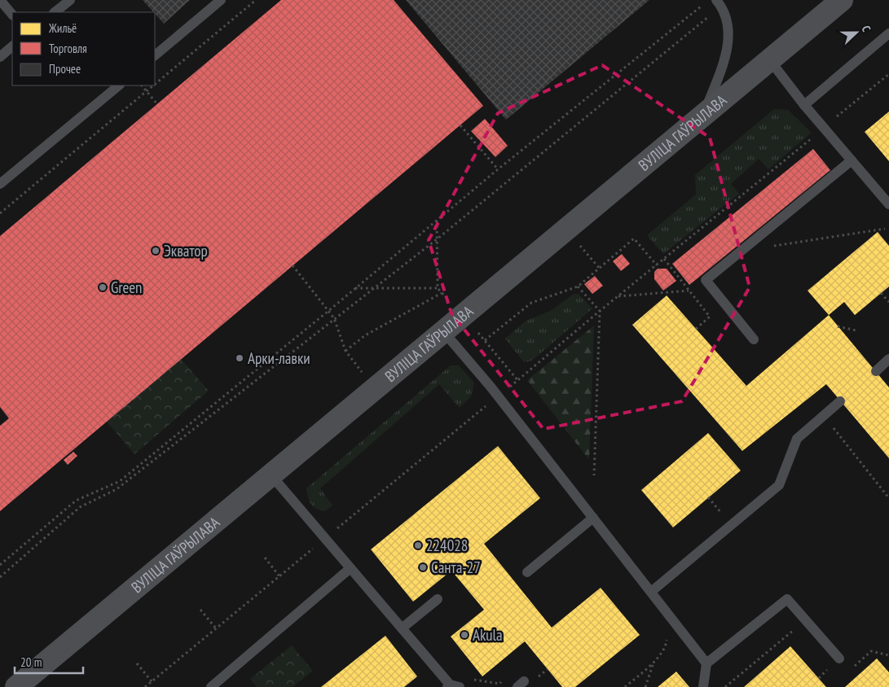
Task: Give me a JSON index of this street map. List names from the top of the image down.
{
  "streets": {
    "main road": ["ВУЛІЦА ГАЎРЫЛАВА"]
  },
  "places": [
    "Экватор",
    "Green",
    "Арки-лавки",
    "224028",
    "Санта-27",
    "Akula"
  ],
  "legend": ["Жильё", "Торговля", "Прочее"],
  "scale_bar": "20 m",
  "north": "right"
}
